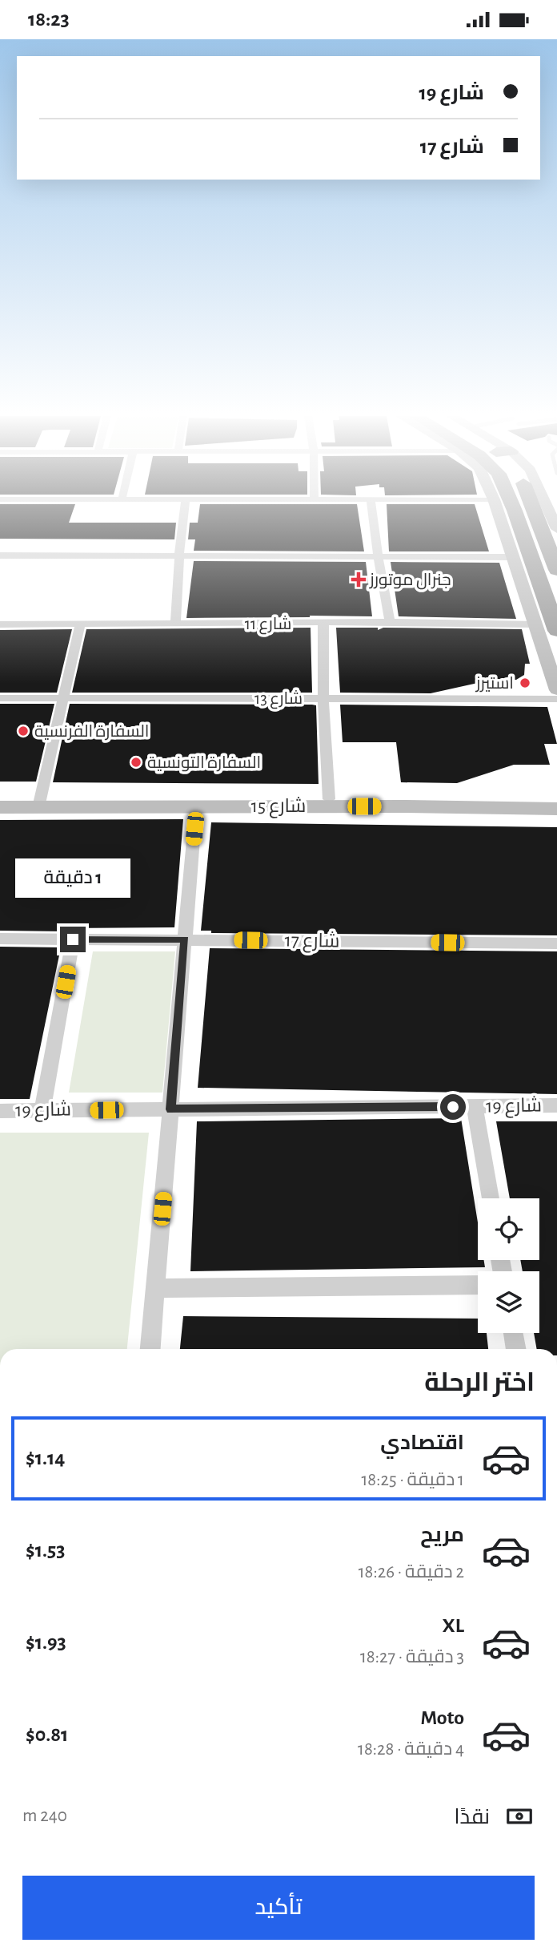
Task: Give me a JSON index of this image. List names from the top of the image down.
{
  "streets": {
    "street": [
      "شارع 11",
      "شارع 13",
      "شارع 15",
      "شارع 17",
      "شارع 19"
    ]
  },
  "places": {
    "health": ["جنرال موتورز"],
    "other": ["استيرز", "السفارة الفرنسية", "السفارة التونسية"]
  },
  "page": {
    "status": "18:23",
    "banner": ["شارع 19", "شارع 17"],
    "bubble": "1 دقيقة",
    "heading": "اختر الرحلة",
    "list": [
      {
        "name": "اقتصادي",
        "note": "1 دقيقة · 18:25",
        "value": "$1.14"
      },
      {
        "name": "مريح",
        "note": "2 دقيقة · 18:26",
        "value": "$1.53"
      },
      {
        "name": "XL",
        "note": "3 دقيقة · 18:27",
        "value": "$1.93"
      },
      {
        "name": "Moto",
        "note": "4 دقيقة · 18:28",
        "value": "$0.81"
      }
    ],
    "pay": ["نقدًا", "240 m"],
    "buttons": "تأكيد"
  }
}
